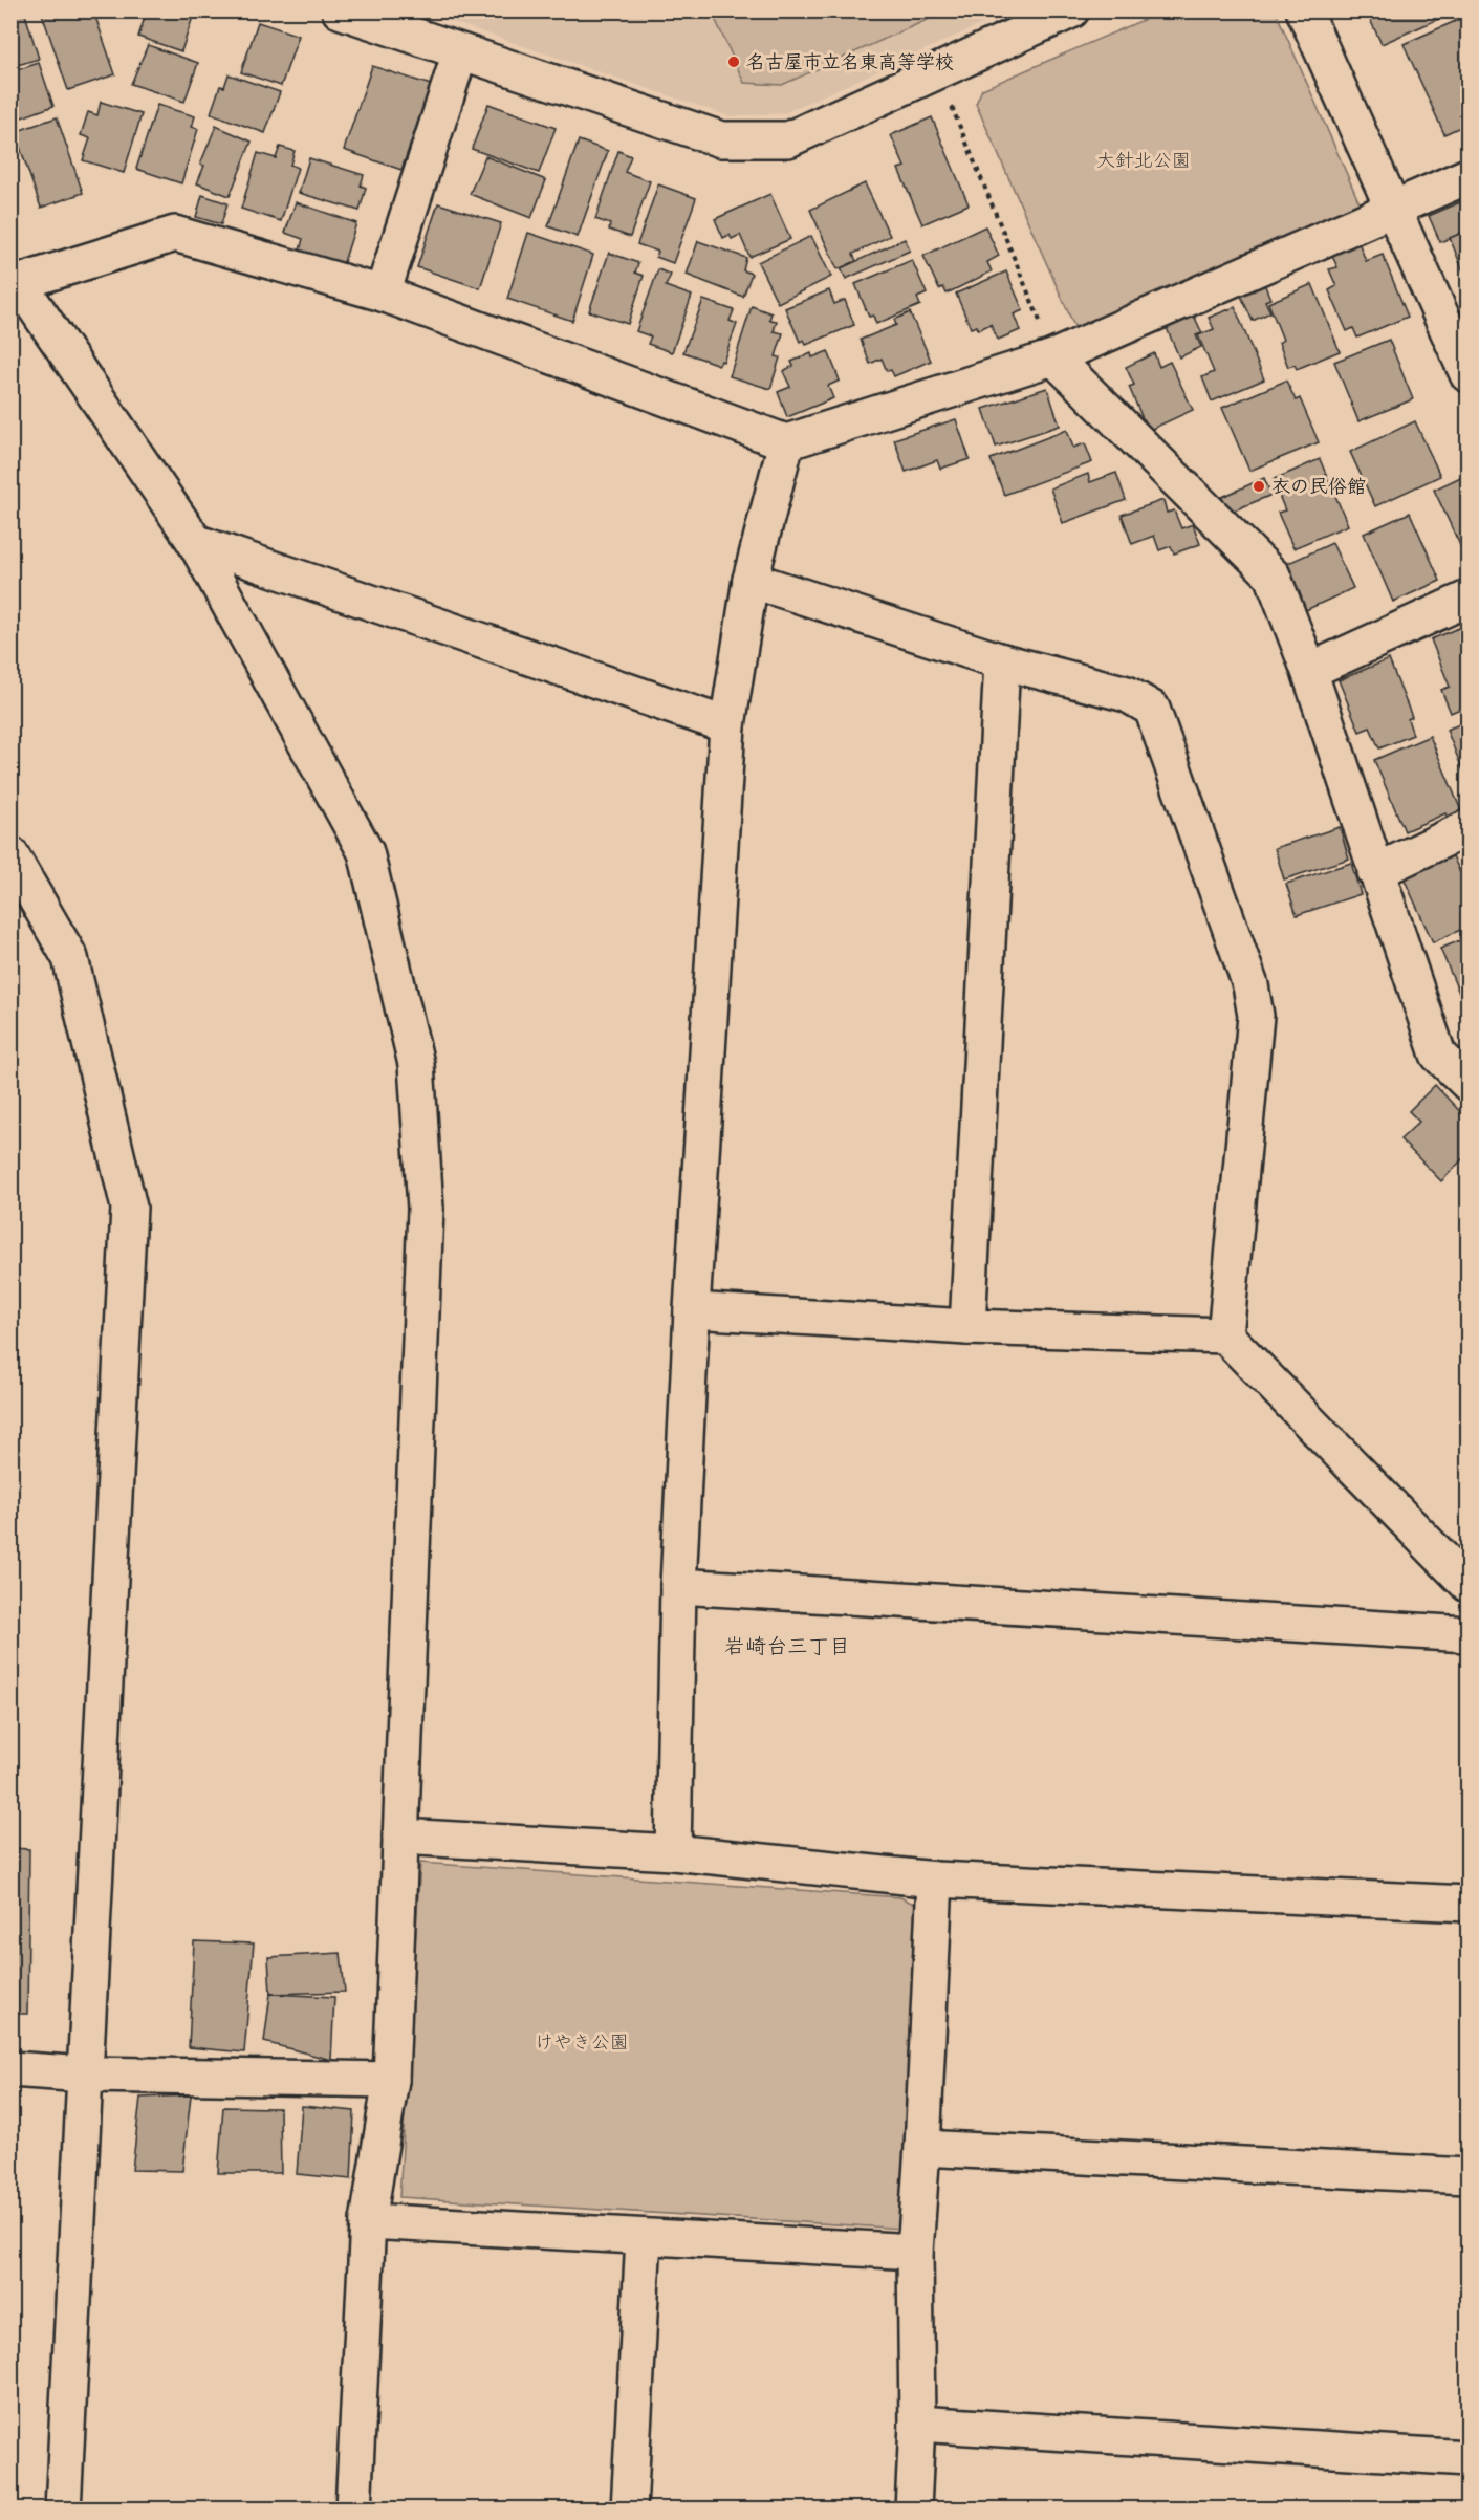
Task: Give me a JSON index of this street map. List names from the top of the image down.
{
  "districts": ["岩崎台三丁目"],
  "parks": ["大針北公園", "けやき公園"],
  "places": ["名古屋市立名東高等学校", "衣の民俗館"]
}
